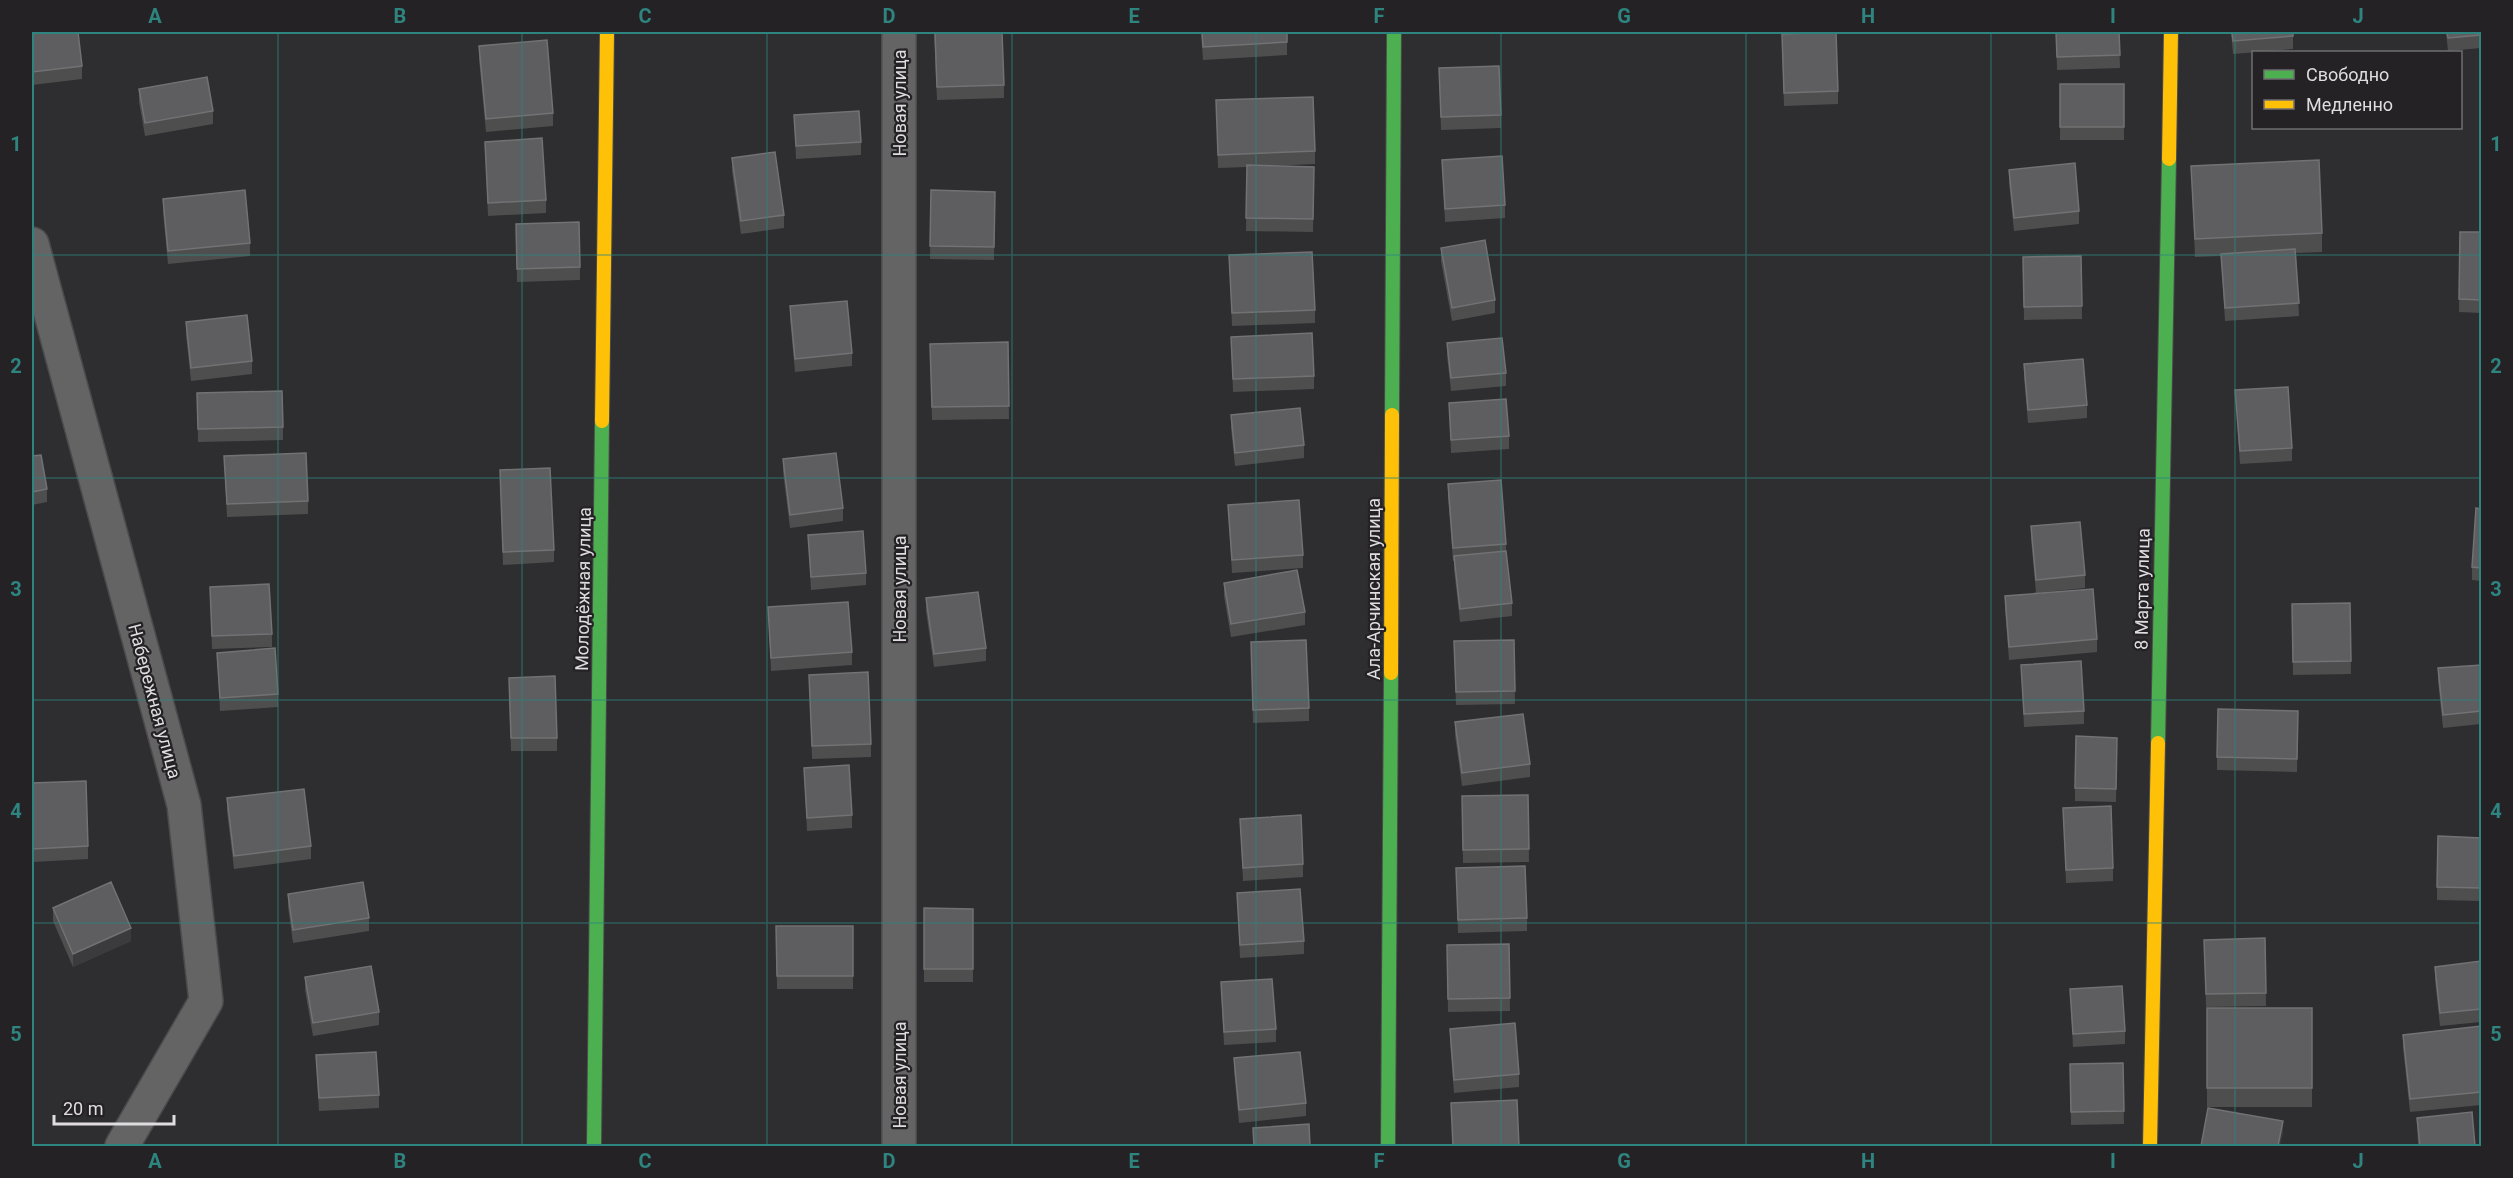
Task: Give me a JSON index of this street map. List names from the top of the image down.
{
  "streets": {
    "street": [
      "Новая улица",
      "Молодёжная улица",
      "Ала-Арчинская улица",
      "8 Марта улица",
      "Набережная улица"
    ]
  },
  "legend": ["Свободно", "Медленно"],
  "scale_bar": "20 m",
  "grid": {
    "columns": [
      "A",
      "B",
      "C",
      "D",
      "E",
      "F",
      "G",
      "H",
      "I",
      "J"
    ],
    "rows": [
      "1",
      "2",
      "3",
      "4",
      "5"
    ]
  }
}
